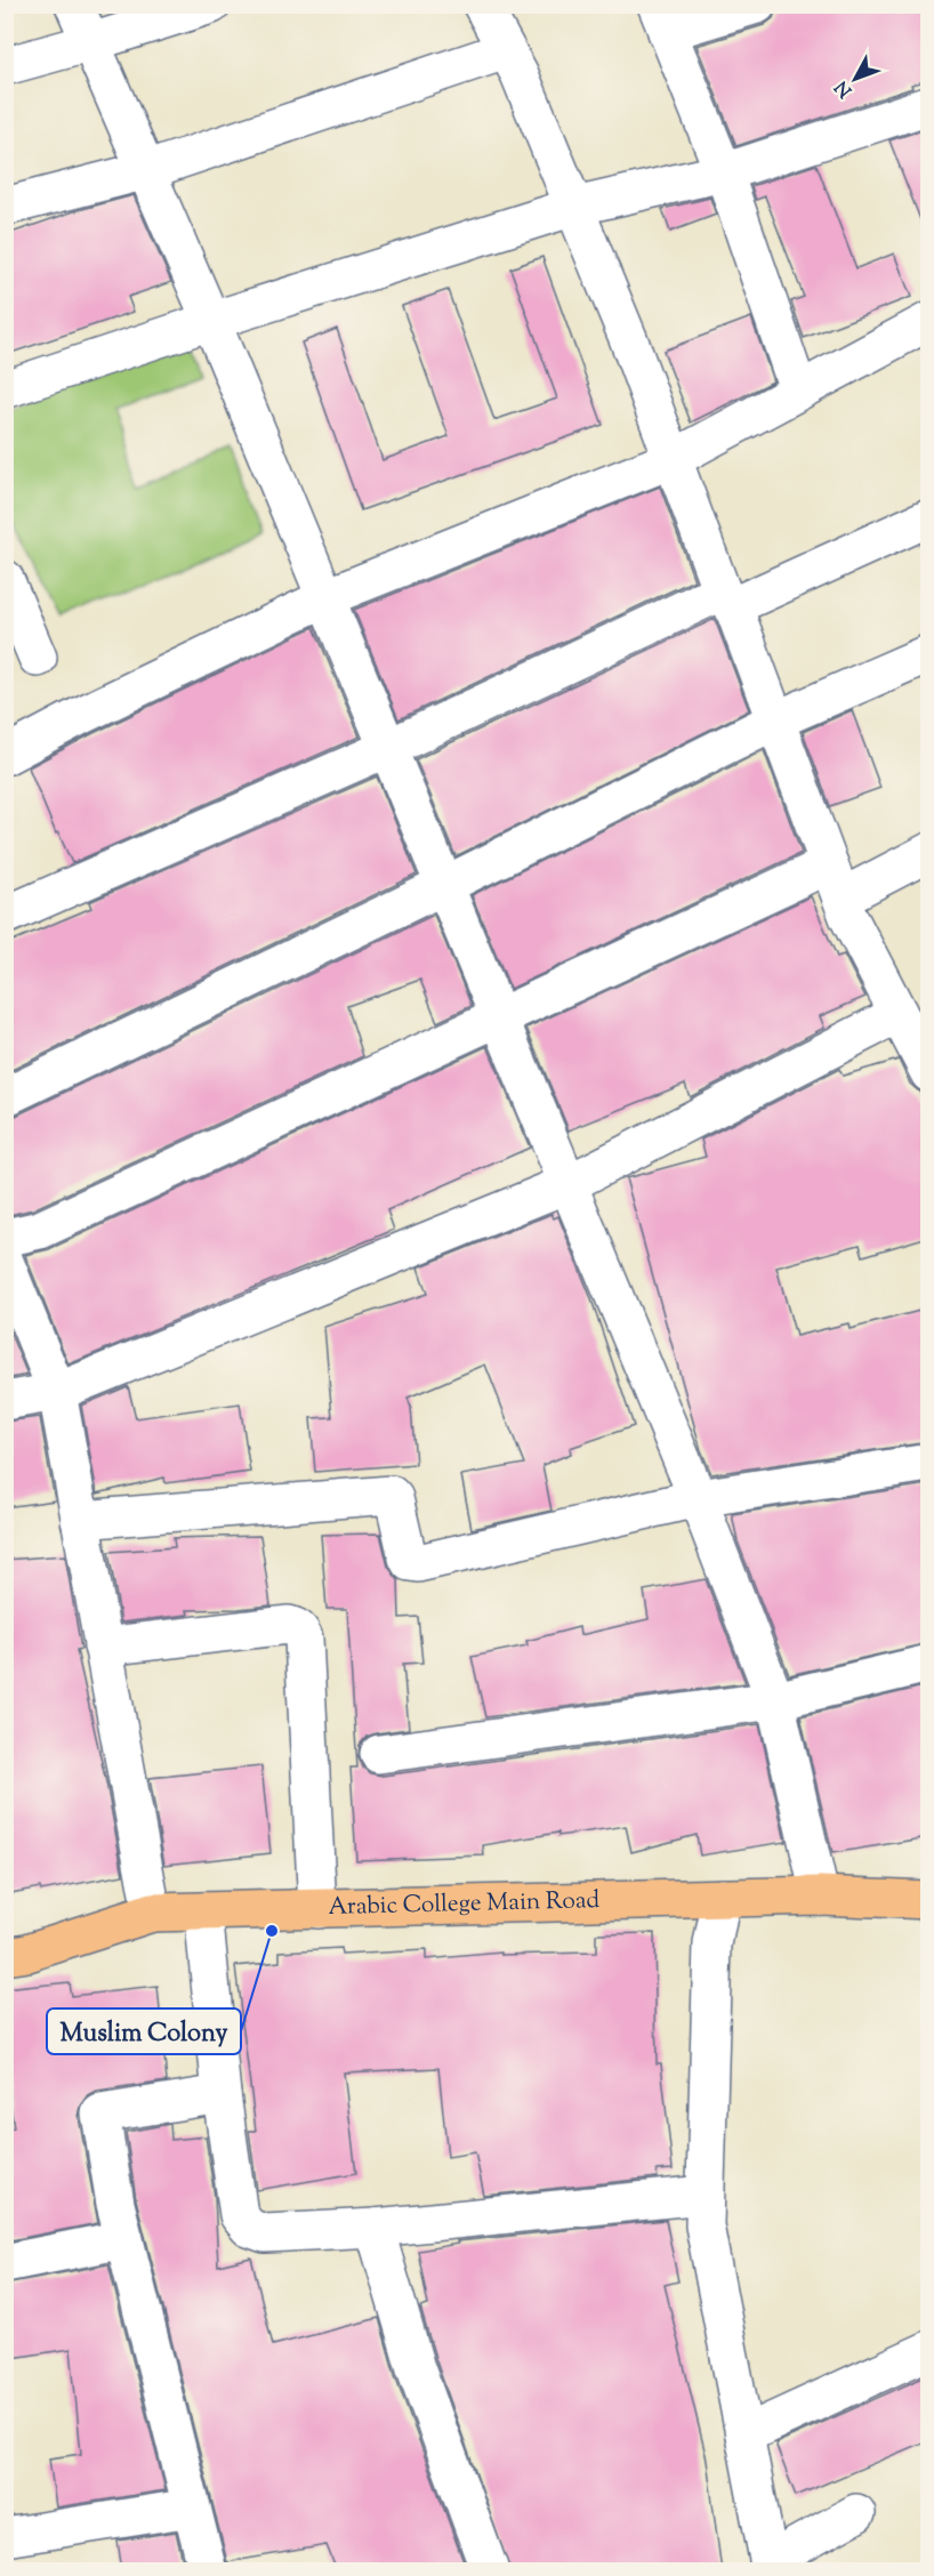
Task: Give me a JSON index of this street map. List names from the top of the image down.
{
  "streets": {
    "main road": ["Arabic College Main Road"]
  },
  "places": ["Muslim Colony"],
  "north": "bottom left"
}
